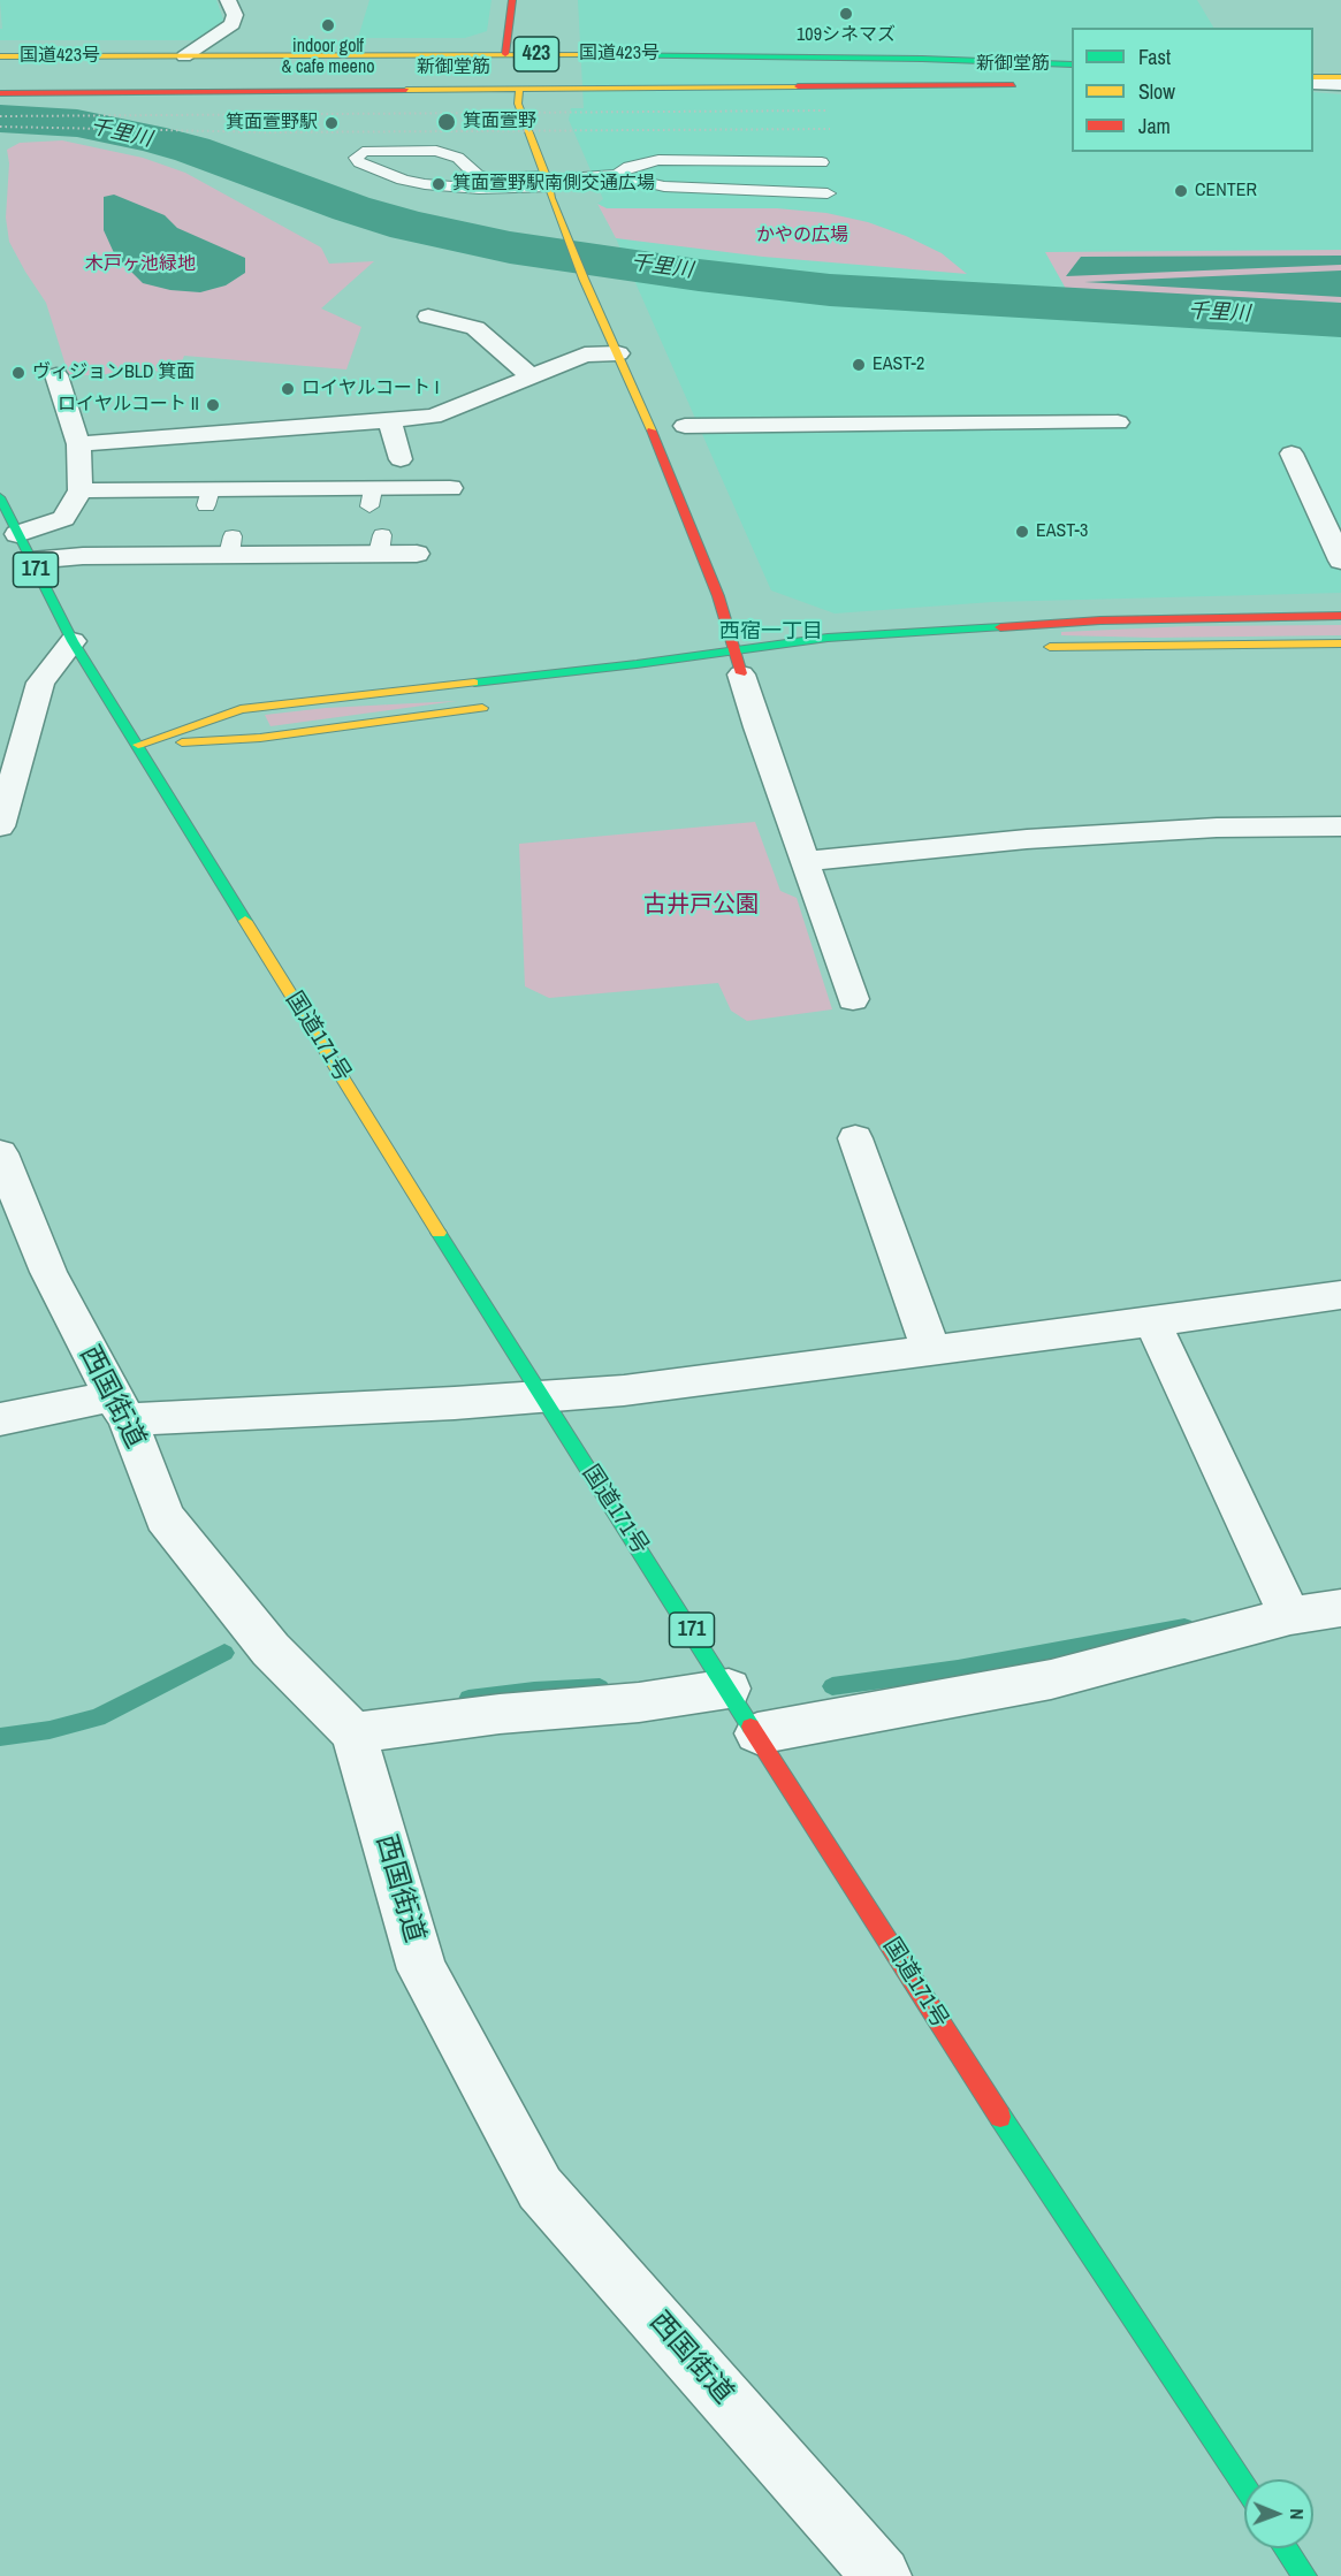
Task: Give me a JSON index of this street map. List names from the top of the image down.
{
  "streets": {
    "main road": [
      "423",
      "国道423号",
      "新御堂筋",
      "171",
      "国道171号"
    ],
    "street": ["西国街道"]
  },
  "crossings": [
    ["国道423号", "新御堂筋"]
  ],
  "districts": ["西宿一丁目"],
  "water": ["千里川"],
  "parks": ["かやの広場", "木戸ヶ池緑地", "古井戸公園"],
  "places": [
    "109シネマズ",
    "indoor golf & cafe meeno",
    "箕面萱野",
    "箕面萱野駅",
    "箕面萱野駅南側交通広場",
    "CENTER",
    "EAST-2",
    "ヴィジョンBLD 箕面",
    "ロイヤルコート I",
    "ロイヤルコート II",
    "EAST-3"
  ],
  "legend": ["Fast", "Slow", "Jam"],
  "north": "right"
}
